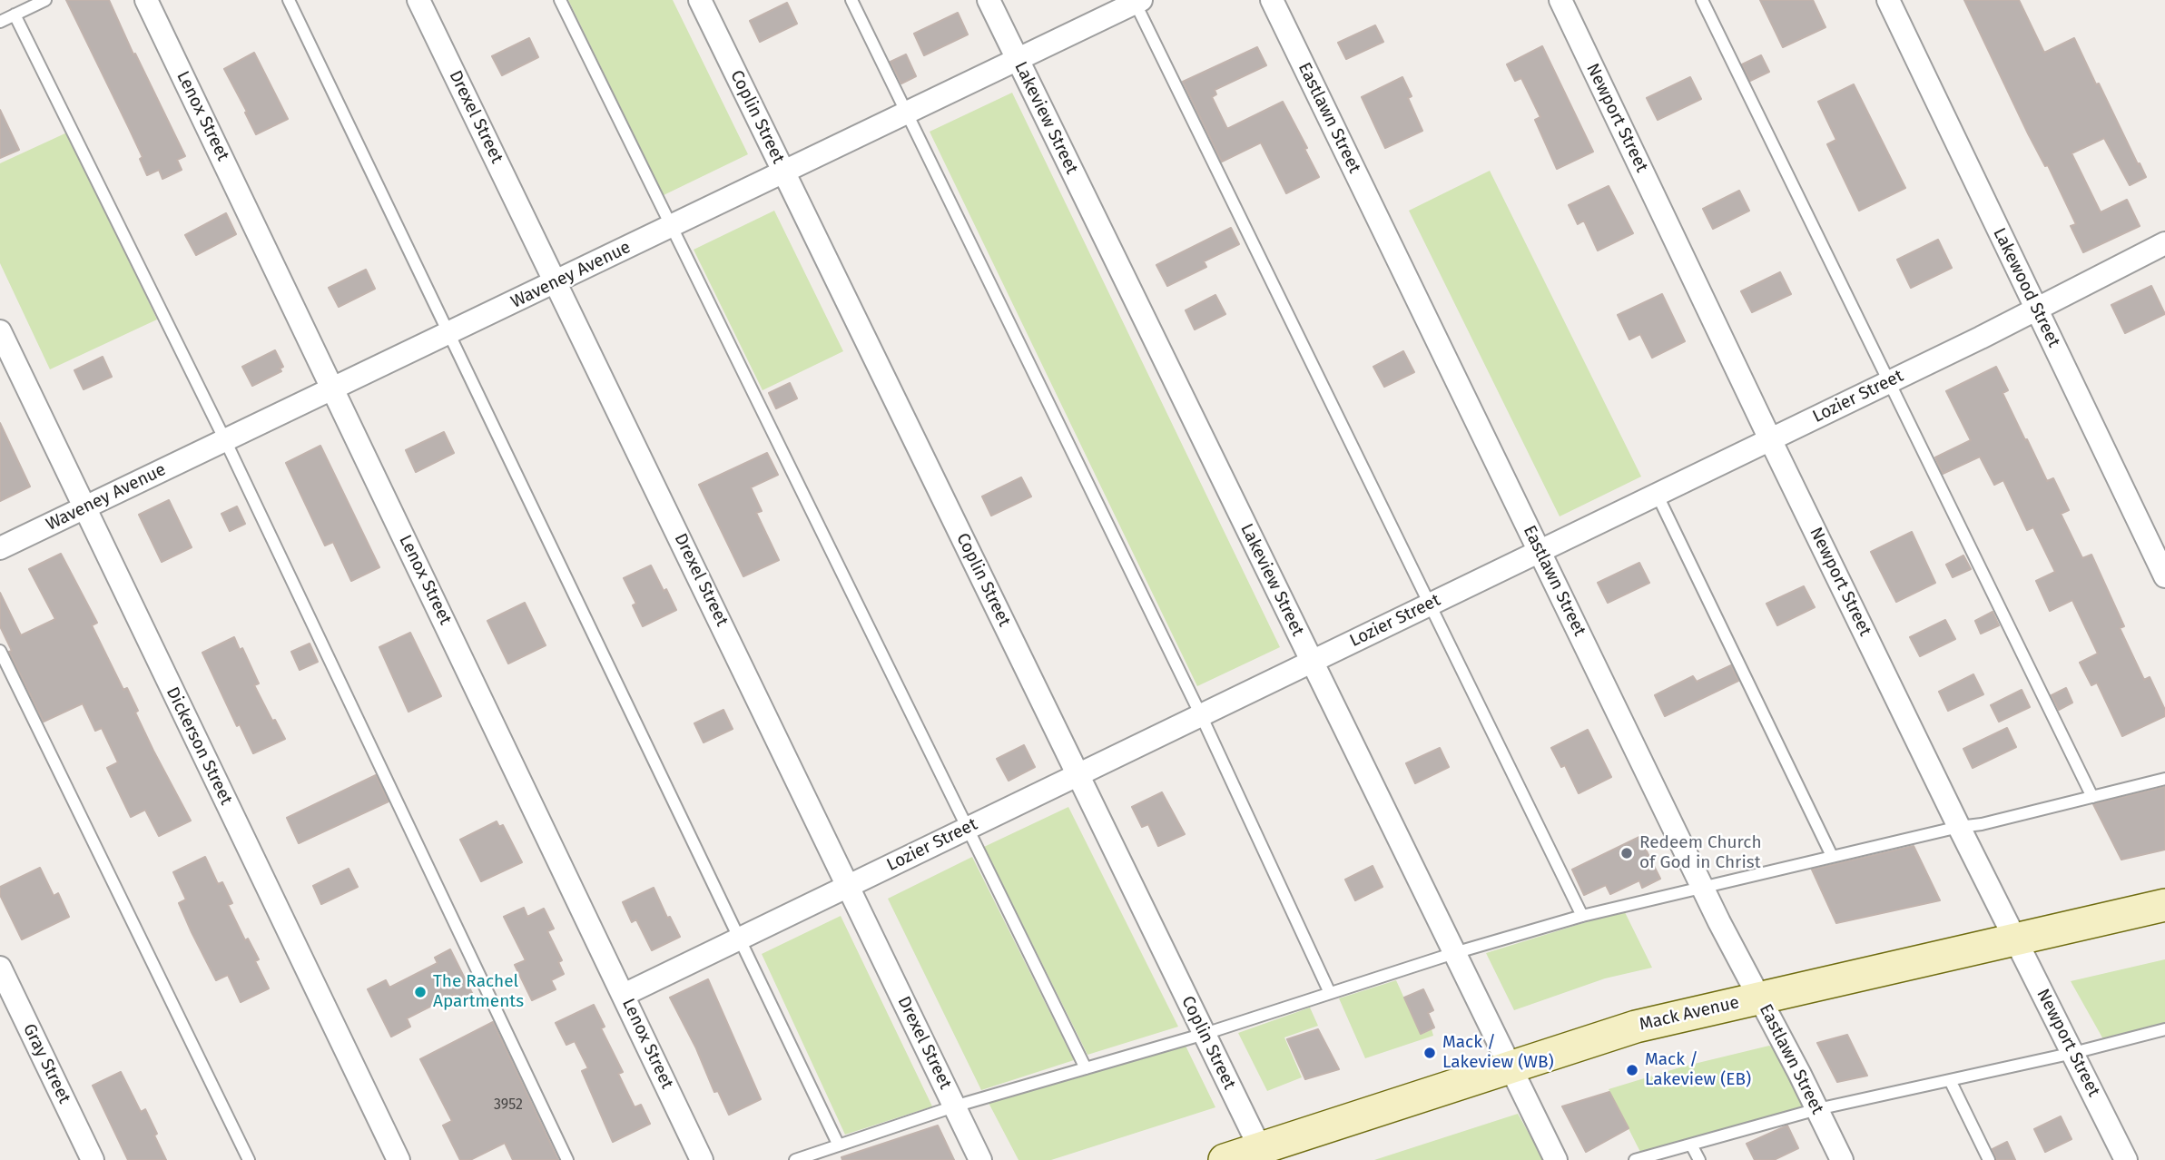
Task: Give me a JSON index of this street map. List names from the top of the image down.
{
  "streets": {
    "main road": ["Mack Avenue"],
    "street": [
      "Lenox Street",
      "Drexel Street",
      "Coplin Street",
      "Lakeview Street",
      "Eastlawn Street",
      "Newport Street",
      "Waveney Avenue",
      "Lakewood Street",
      "Lozier Street",
      "Dickerson Street",
      "Gray Street"
    ]
  },
  "crossings": [
    ["Lenox Street", "Waveney Avenue"],
    ["Lenox Street", "Lozier Street"],
    ["Drexel Street", "Waveney Avenue"],
    ["Drexel Street", "Lozier Street"],
    ["Coplin Street", "Waveney Avenue"],
    ["Coplin Street", "Lozier Street"],
    ["Coplin Street", "Mack Avenue"],
    ["Lakeview Street", "Waveney Avenue"],
    ["Lakeview Street", "Lozier Street"],
    ["Lakeview Street", "Mack Avenue"],
    ["Eastlawn Street", "Lozier Street"],
    ["Eastlawn Street", "Mack Avenue"],
    ["Newport Street", "Lozier Street"],
    ["Newport Street", "Mack Avenue"],
    ["Waveney Avenue", "Dickerson Street"],
    ["Lakewood Street", "Lozier Street"]
  ],
  "places": [
    "Redeem Church of God in Christ",
    "The Rachel Apartments",
    "Mack / Lakeview (WB)",
    "Mack / Lakeview (EB)"
  ],
  "house_numbers": ["3952"]
}
